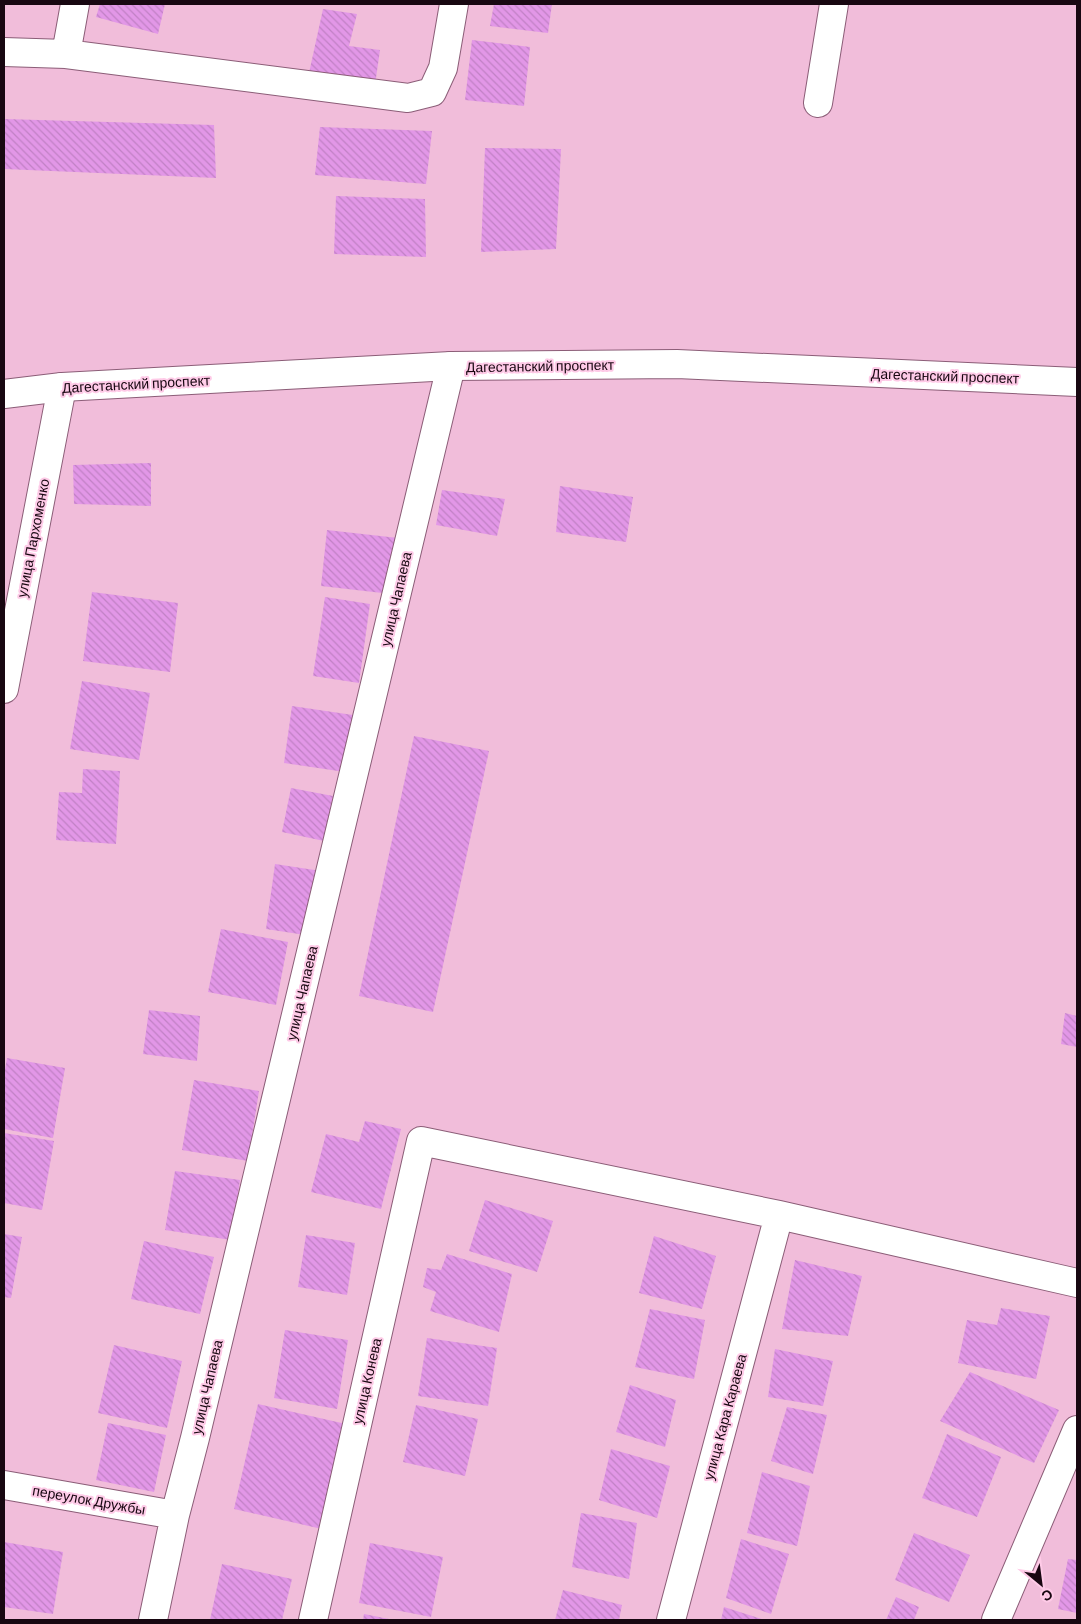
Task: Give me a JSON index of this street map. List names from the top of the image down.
{
  "streets": {
    "main road": [
      "Дагестанский проспект",
      "улица Пархоменко",
      "улица Чапаева",
      "улица Конева",
      "улица Кара Караева",
      "переулок Дружбы"
    ]
  },
  "crossings": [
    ["Дагестанский проспект", "улица Пархоменко"],
    ["Дагестанский проспект", "улица Чапаева"],
    ["улица Чапаева", "переулок Дружбы"],
    ["улица Конева", "улица Кара Караева"]
  ],
  "north": "bottom right"
}
